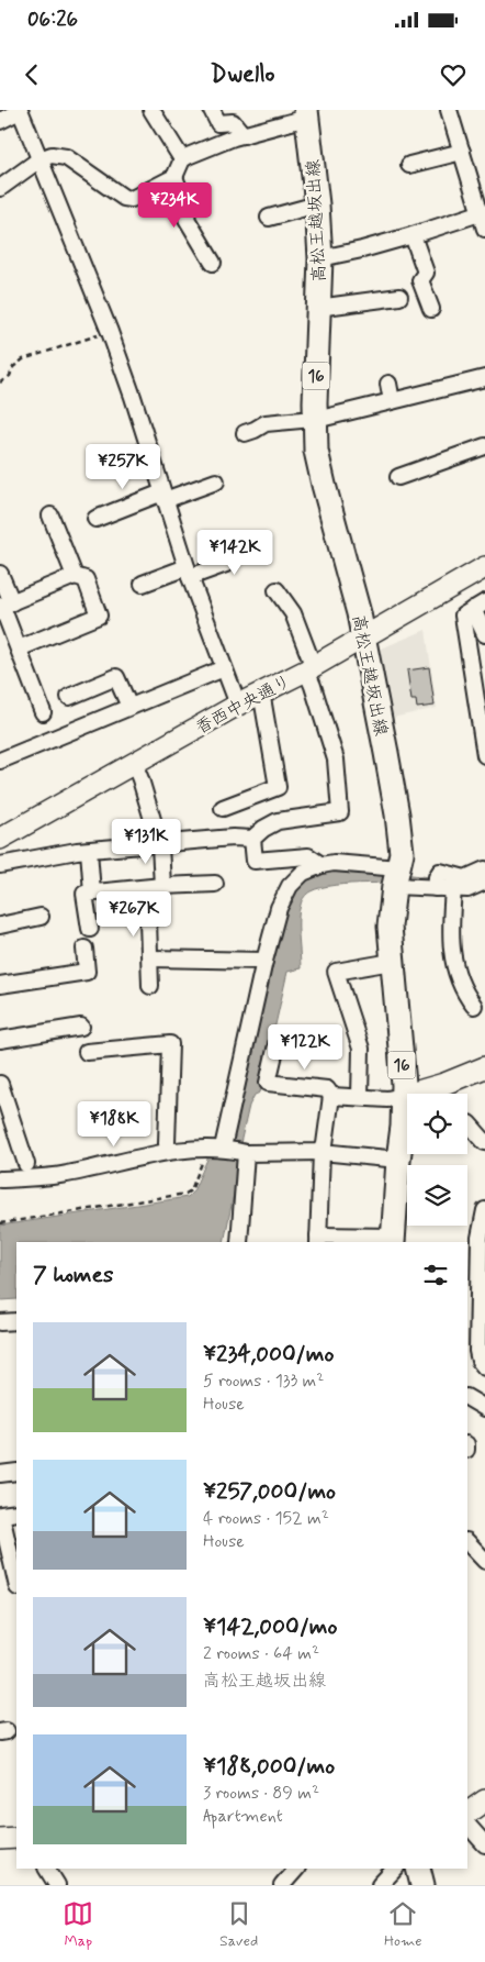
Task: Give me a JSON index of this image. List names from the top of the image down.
{
  "streets": {
    "main road": ["高松王越坂出線", "16"],
    "street": ["香西中央通り"]
  },
  "crossings": [
    ["高松王越坂出線", "香西中央通り"]
  ],
  "page": {
    "status": "06:26",
    "header": "Dwello",
    "price": [
      "¥234K",
      "¥257K",
      "¥142K",
      "¥131K",
      "¥267K",
      "¥122K",
      "¥188K"
    ],
    "heading": "7 homes",
    "list": [
      {
        "name": "¥234,000/mo",
        "note": "5 rooms · 133 m² · House"
      },
      {
        "name": "¥257,000/mo",
        "note": "4 rooms · 152 m² · House"
      },
      {
        "name": "¥142,000/mo",
        "note": "2 rooms · 64 m² · 高松王越坂出線"
      },
      {
        "name": "¥188,000/mo",
        "note": "3 rooms · 89 m² · Apartment"
      }
    ],
    "tabs": ["Map", "Saved", "Home"]
  }
}
